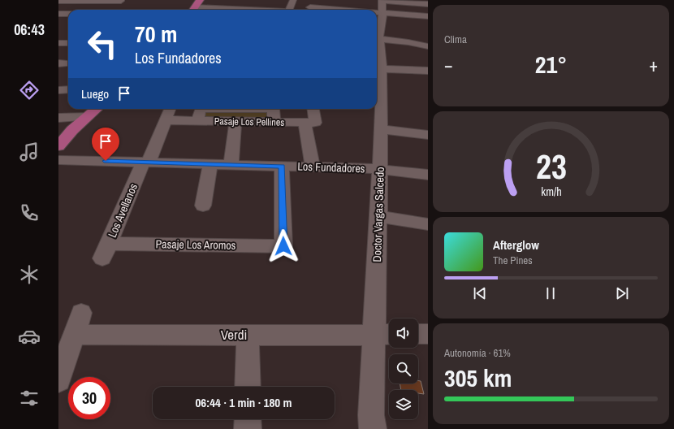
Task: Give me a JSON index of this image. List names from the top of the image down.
{
  "streets": {
    "street": [
      "Pasaje Los Pellines",
      "Los Fundadores",
      "Los Avellanos",
      "Doctor Vargas Salcedo",
      "Pasaje Los Aromos",
      "Verdi"
    ]
  },
  "crossings": [
    ["Pasaje Los Pellines", "Los Avellanos"],
    ["Los Fundadores", "Los Avellanos"],
    ["Los Fundadores", "Doctor Vargas Salcedo"],
    ["Los Fundadores", "Pasaje Los Aromos"],
    ["Los Avellanos", "Pasaje Los Aromos"],
    ["Doctor Vargas Salcedo", "Verdi"]
  ],
  "page": {
    "tabs": "06:43",
    "tile": [
      "Clima",
      ["Autonomía · 61%", "305 km"]
    ],
    "turn": ["70 m", "Los Fundadores"],
    "heat": ["−", "21°", "+"],
    "then": "Luego",
    "song": ["Afterglow", "The Pines"],
    "limit": "30",
    "trip": "06:44 · 1 min · 180 m",
    "gauge": ["23", "km/h"]
  }
}
